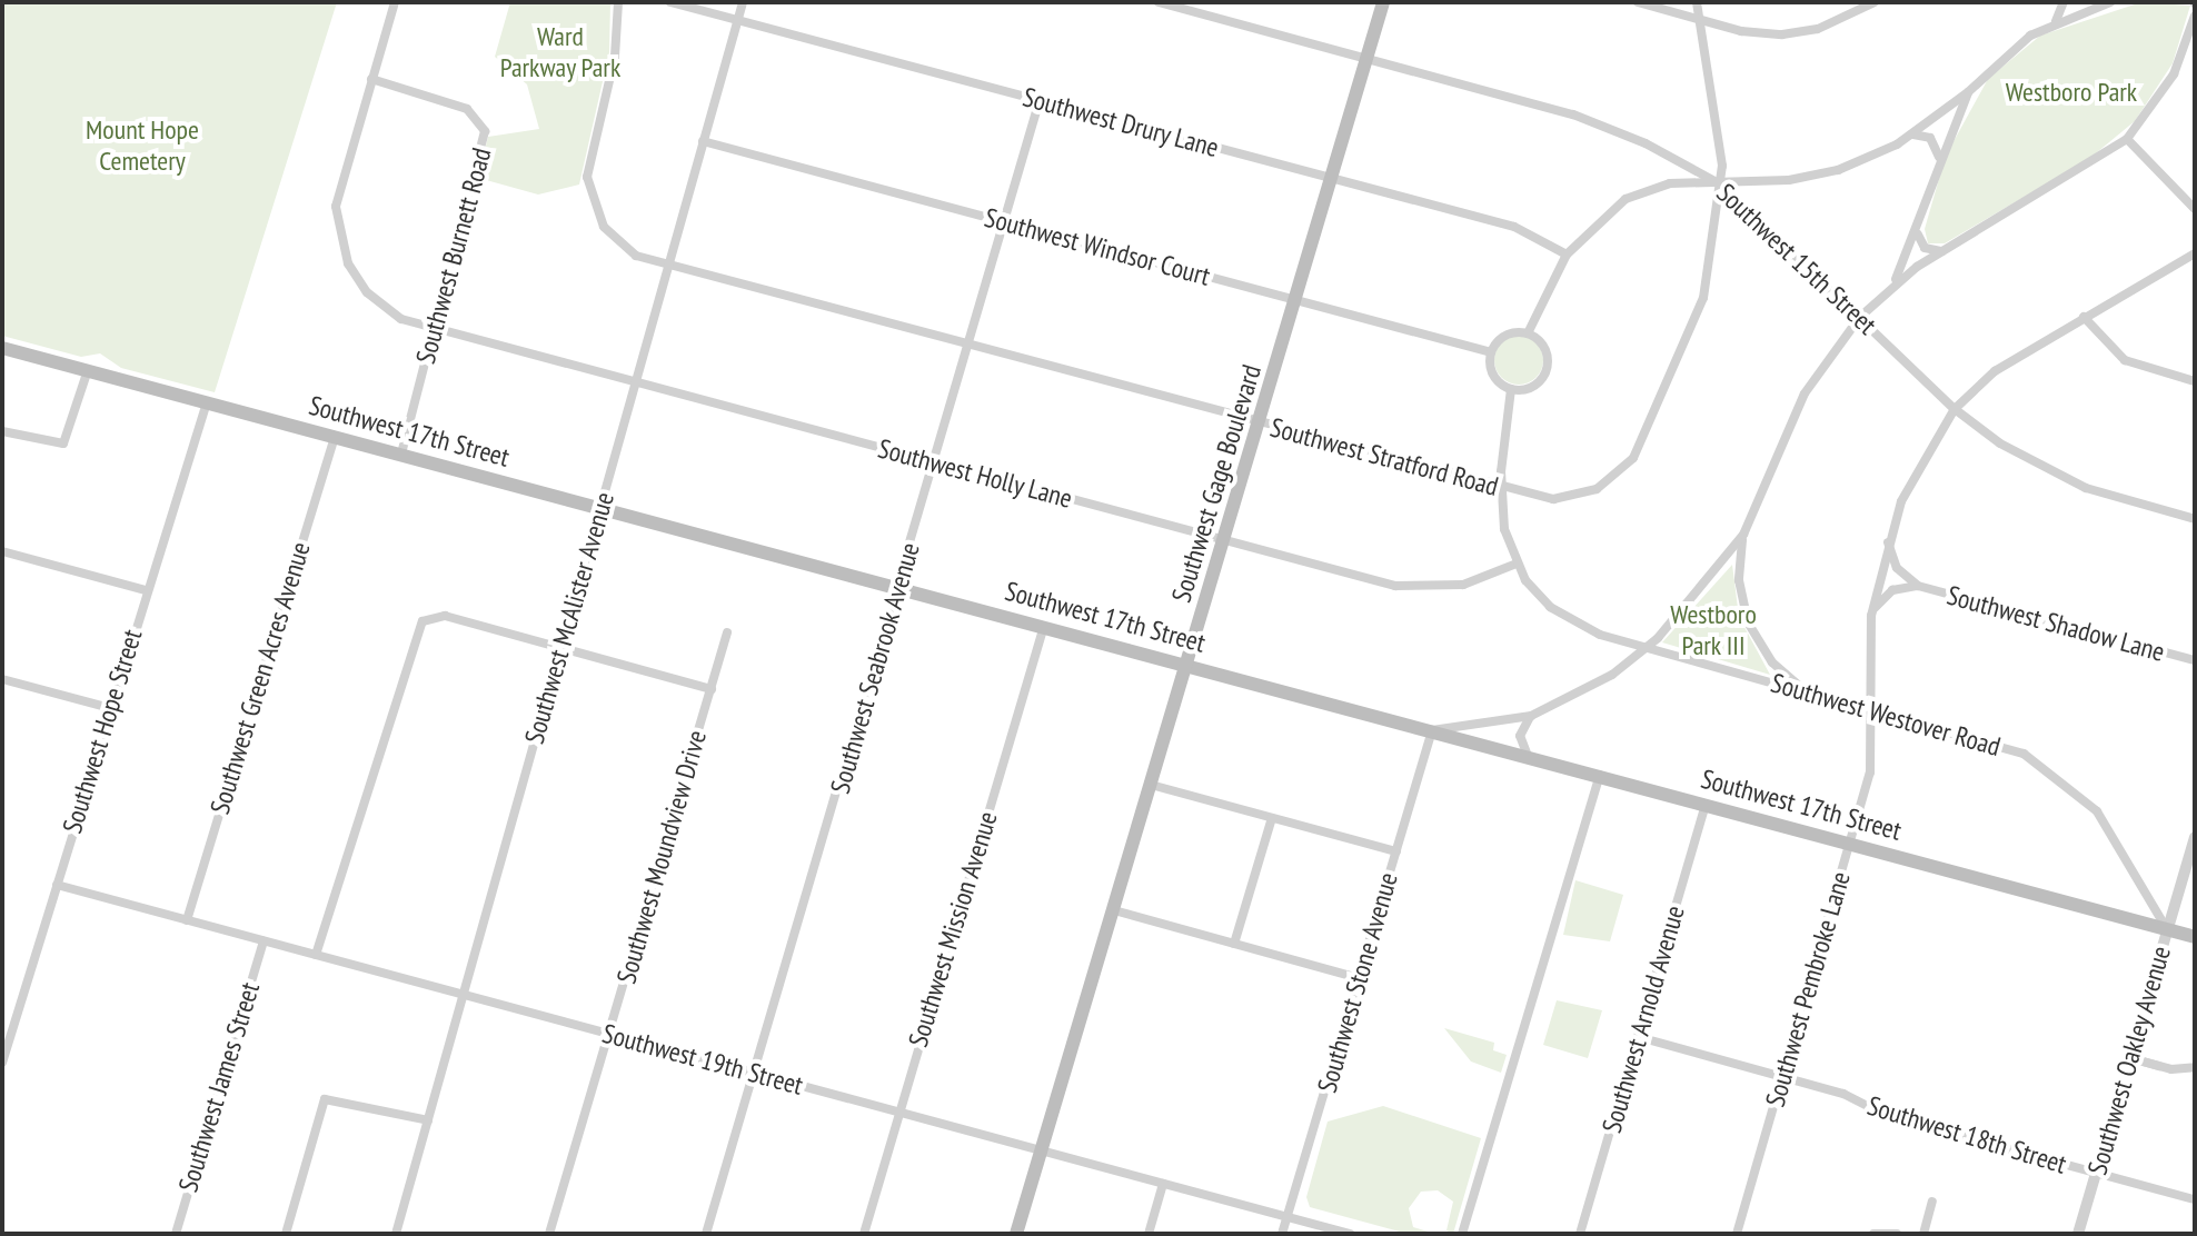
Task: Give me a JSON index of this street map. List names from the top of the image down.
{
  "streets": {
    "main road": ["Southwest 17th Street", "Southwest Gage Boulevard"],
    "street": [
      "Southwest Drury Lane",
      "Southwest Windsor Court",
      "Southwest Burnett Road",
      "Southwest 15th Street",
      "Southwest Stratford Road",
      "Southwest Holly Lane",
      "Southwest McAlister Avenue",
      "Southwest Shadow Lane",
      "Southwest Seabrook Avenue",
      "Southwest Green Acres Avenue",
      "Southwest Westover Road",
      "Southwest Hope Street",
      "Southwest Moundview Drive",
      "Southwest Mission Avenue",
      "Southwest Stone Avenue",
      "Southwest Pembroke Lane",
      "Southwest Arnold Avenue",
      "Southwest 19th Street",
      "Southwest Oakley Avenue",
      "Southwest James Street",
      "Southwest 18th Street"
    ]
  },
  "crossings": [
    ["Southwest Drury Lane", "Southwest Gage Boulevard"],
    ["Southwest Drury Lane", "Southwest McAlister Avenue"],
    ["Southwest Drury Lane", "Southwest Seabrook Avenue"],
    ["Southwest Windsor Court", "Southwest Gage Boulevard"],
    ["Southwest Windsor Court", "Southwest McAlister Avenue"],
    ["Southwest Windsor Court", "Southwest Seabrook Avenue"],
    ["Southwest Windsor Court", "Southwest Westover Road"],
    ["Southwest Burnett Road", "Southwest 17th Street"],
    ["Southwest Burnett Road", "Southwest Holly Lane"],
    ["Southwest 15th Street", "Southwest Stratford Road"],
    ["Southwest 15th Street", "Southwest Gage Boulevard"],
    ["Southwest 15th Street", "Southwest Pembroke Lane"],
    ["Southwest 17th Street", "Southwest Gage Boulevard"],
    ["Southwest 17th Street", "Southwest McAlister Avenue"],
    ["Southwest 17th Street", "Southwest Seabrook Avenue"],
    ["Southwest 17th Street", "Southwest Green Acres Avenue"],
    ["Southwest 17th Street", "Southwest Westover Road"],
    ["Southwest 17th Street", "Southwest Hope Street"],
    ["Southwest 17th Street", "Southwest Mission Avenue"],
    ["Southwest 17th Street", "Southwest Stone Avenue"],
    ["Southwest 17th Street", "Southwest Pembroke Lane"],
    ["Southwest 17th Street", "Southwest Arnold Avenue"],
    ["Southwest 17th Street", "Southwest Oakley Avenue"],
    ["Southwest Stratford Road", "Southwest Gage Boulevard"],
    ["Southwest Stratford Road", "Southwest McAlister Avenue"],
    ["Southwest Stratford Road", "Southwest Seabrook Avenue"],
    ["Southwest Stratford Road", "Southwest Westover Road"],
    ["Southwest Holly Lane", "Southwest Gage Boulevard"],
    ["Southwest Holly Lane", "Southwest McAlister Avenue"],
    ["Southwest Holly Lane", "Southwest Seabrook Avenue"],
    ["Southwest Holly Lane", "Southwest Westover Road"],
    ["Southwest Gage Boulevard", "Southwest 19th Street"],
    ["Southwest McAlister Avenue", "Southwest 19th Street"],
    ["Southwest Shadow Lane", "Southwest Pembroke Lane"],
    ["Southwest Seabrook Avenue", "Southwest 19th Street"],
    ["Southwest Green Acres Avenue", "Southwest 19th Street"],
    ["Southwest Westover Road", "Southwest Pembroke Lane"],
    ["Southwest Westover Road", "Southwest Oakley Avenue"],
    ["Southwest Hope Street", "Southwest 19th Street"],
    ["Southwest Moundview Drive", "Southwest 19th Street"],
    ["Southwest Mission Avenue", "Southwest 19th Street"],
    ["Southwest Stone Avenue", "Southwest 19th Street"],
    ["Southwest Pembroke Lane", "Southwest 18th Street"],
    ["Southwest Arnold Avenue", "Southwest 18th Street"],
    ["Southwest 19th Street", "Southwest James Street"],
    ["Southwest Oakley Avenue", "Southwest 18th Street"]
  ],
  "parks": [
    "Ward Parkway Park",
    "Westboro Park",
    "Mount Hope Cemetery",
    "Westboro Park III"
  ]
}
